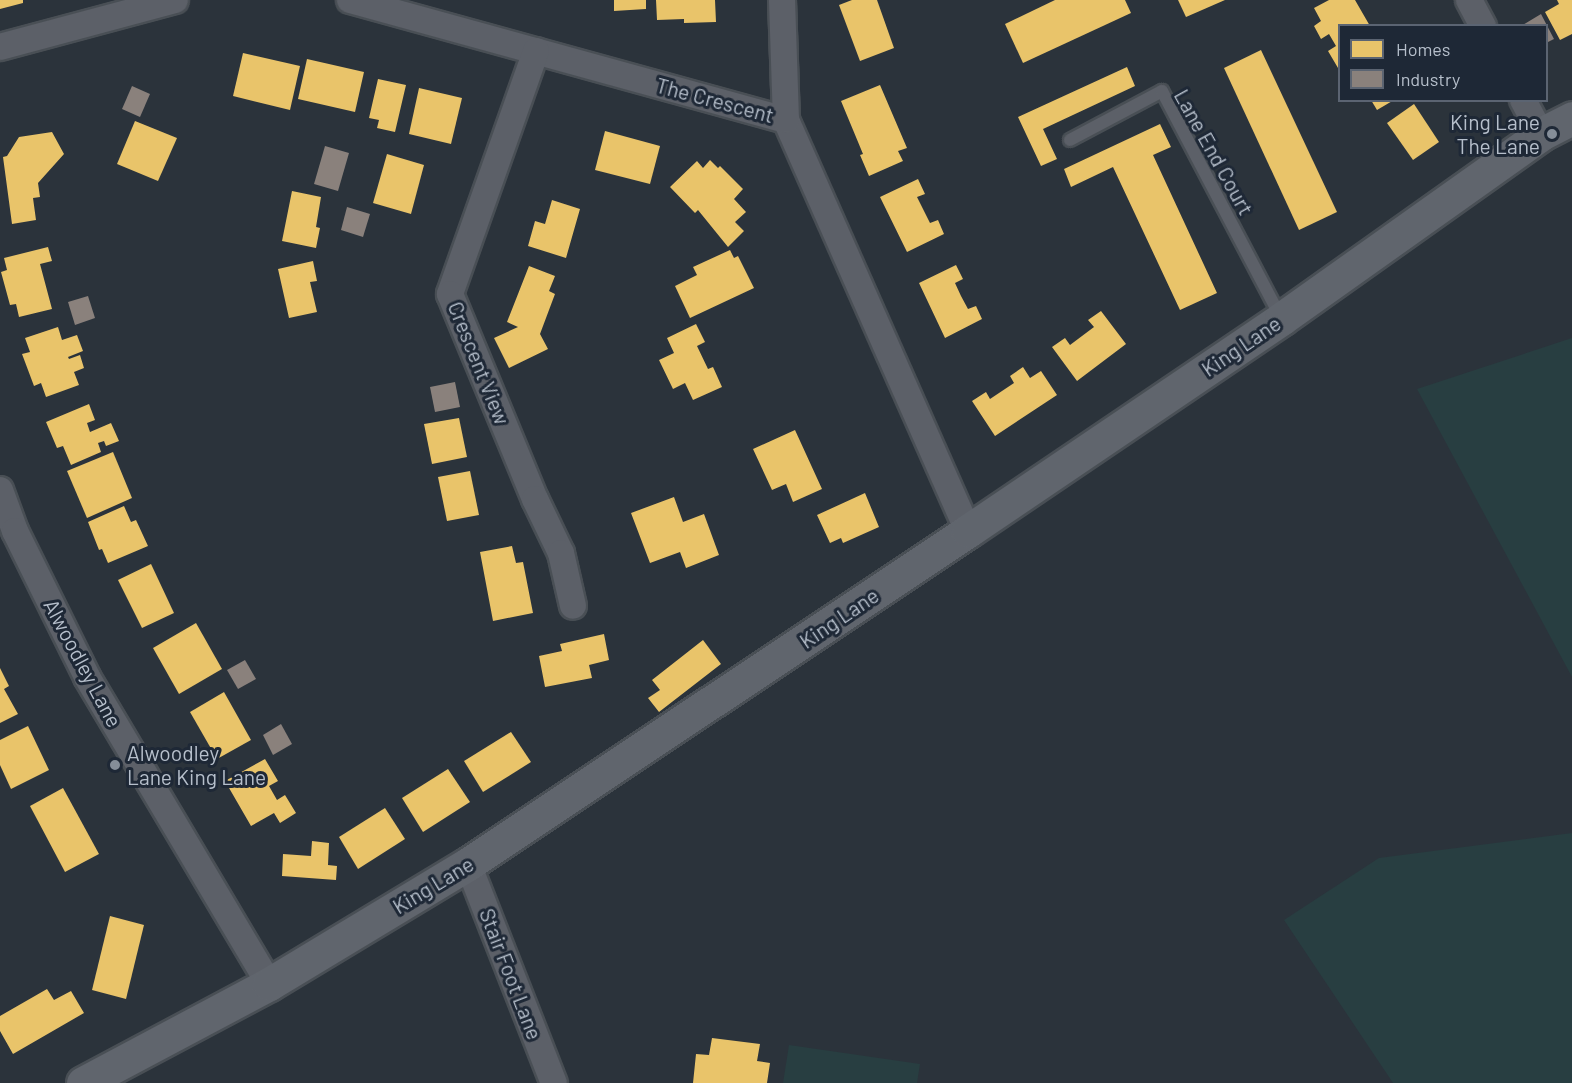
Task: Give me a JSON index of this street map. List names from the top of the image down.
{
  "streets": {
    "street": [
      "The Crescent",
      "King Lane",
      "Crescent View",
      "Alwoodley Lane",
      "Stair Foot Lane"
    ],
    "lane": ["Lane End Court"]
  },
  "crossings": [
    ["The Crescent", "King Lane"],
    ["The Crescent", "Crescent View"],
    ["Lane End Court", "King Lane"],
    ["King Lane", "Alwoodley Lane"],
    ["King Lane", "Stair Foot Lane"]
  ],
  "places": ["King Lane The Lane", "Alwoodley Lane King Lane"],
  "legend": ["Homes", "Industry"]
}
